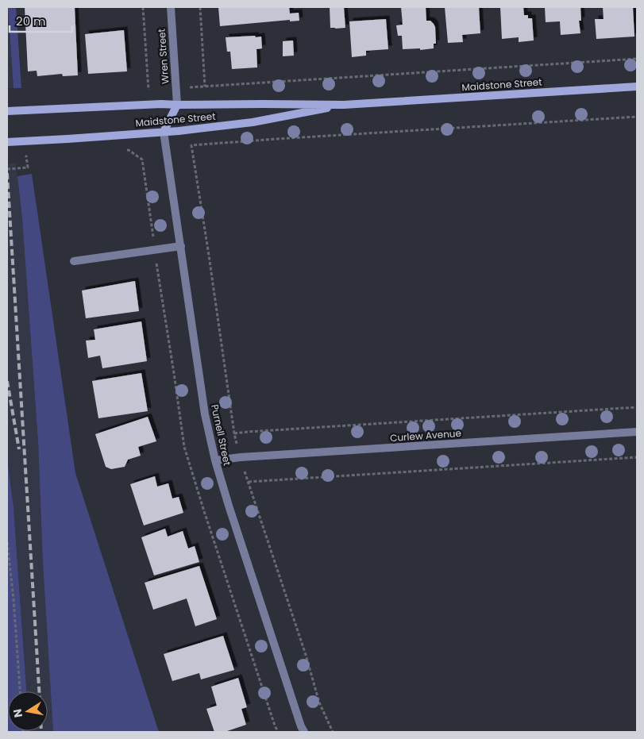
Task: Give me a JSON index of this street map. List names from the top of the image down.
{
  "streets": {
    "main road": ["Maidstone Street"],
    "street": ["Wren Street", "Purnell Street", "Curlew Avenue"]
  },
  "crossings": [
    ["Wren Street", "Maidstone Street"],
    ["Maidstone Street", "Purnell Street"],
    ["Purnell Street", "Curlew Avenue"]
  ],
  "scale_bar": "20 m",
  "north": "left"
}
